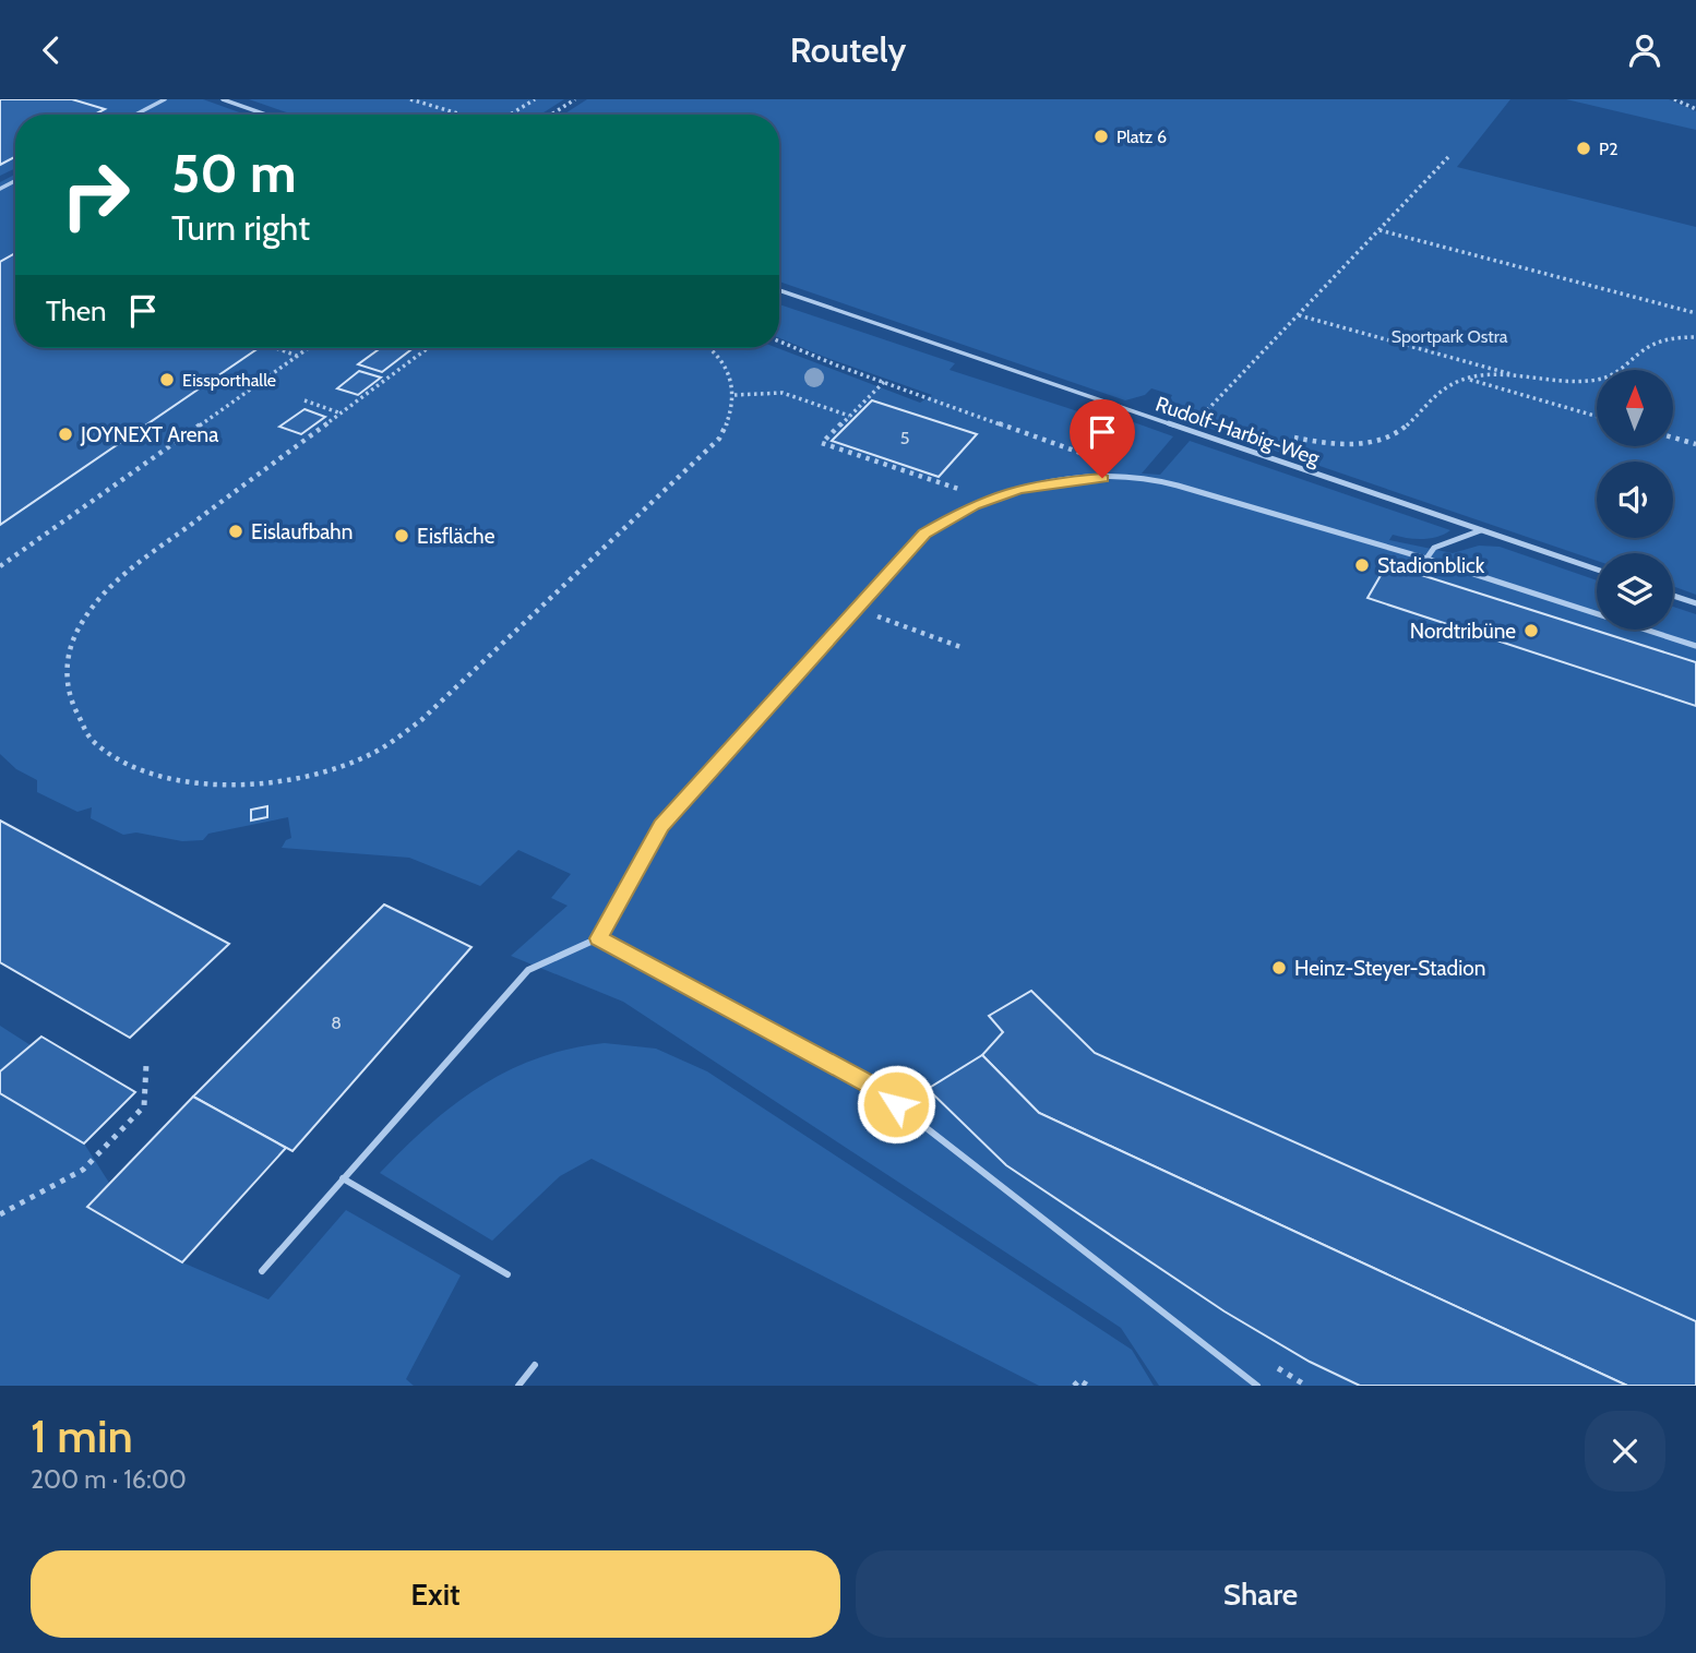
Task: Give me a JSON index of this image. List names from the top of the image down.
{
  "streets": {
    "lane": ["Rudolf-Harbig-Weg"]
  },
  "parks": ["Sportpark Ostra"],
  "places": [
    "Platz 6",
    "P2",
    "Eissporthalle",
    "JOYNEXT Arena",
    "Eislaufbahn",
    "Eisfläche",
    "Stadionblick",
    "Nordtribüne",
    "Heinz-Steyer-Stadion"
  ],
  "house_numbers": ["5", "8"],
  "north": "top",
  "page": {
    "header": "Routely",
    "turn": ["50 m", "Turn right"],
    "then": "Then",
    "heading": ["1 min", "200 m · 16:00"],
    "buttons": ["Exit", "Share"]
  }
}
